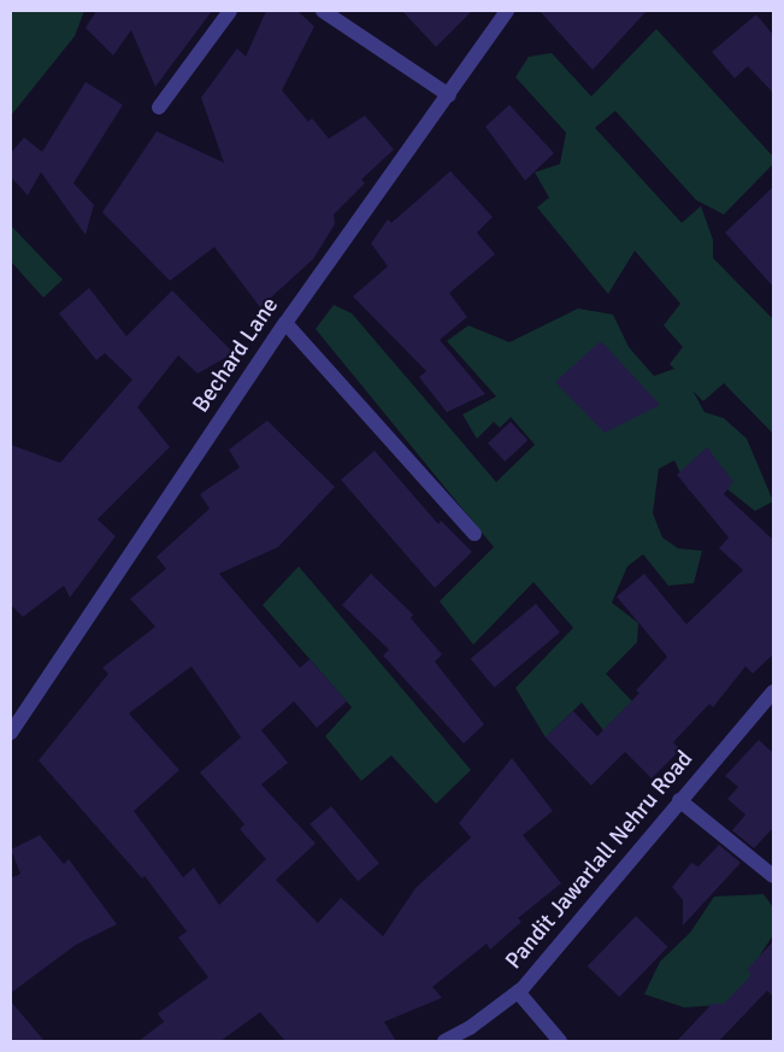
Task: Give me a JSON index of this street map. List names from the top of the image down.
{
  "streets": {
    "street": ["Bechard Lane", "Pandit Jawarlall Nehru Road"]
  }
}
